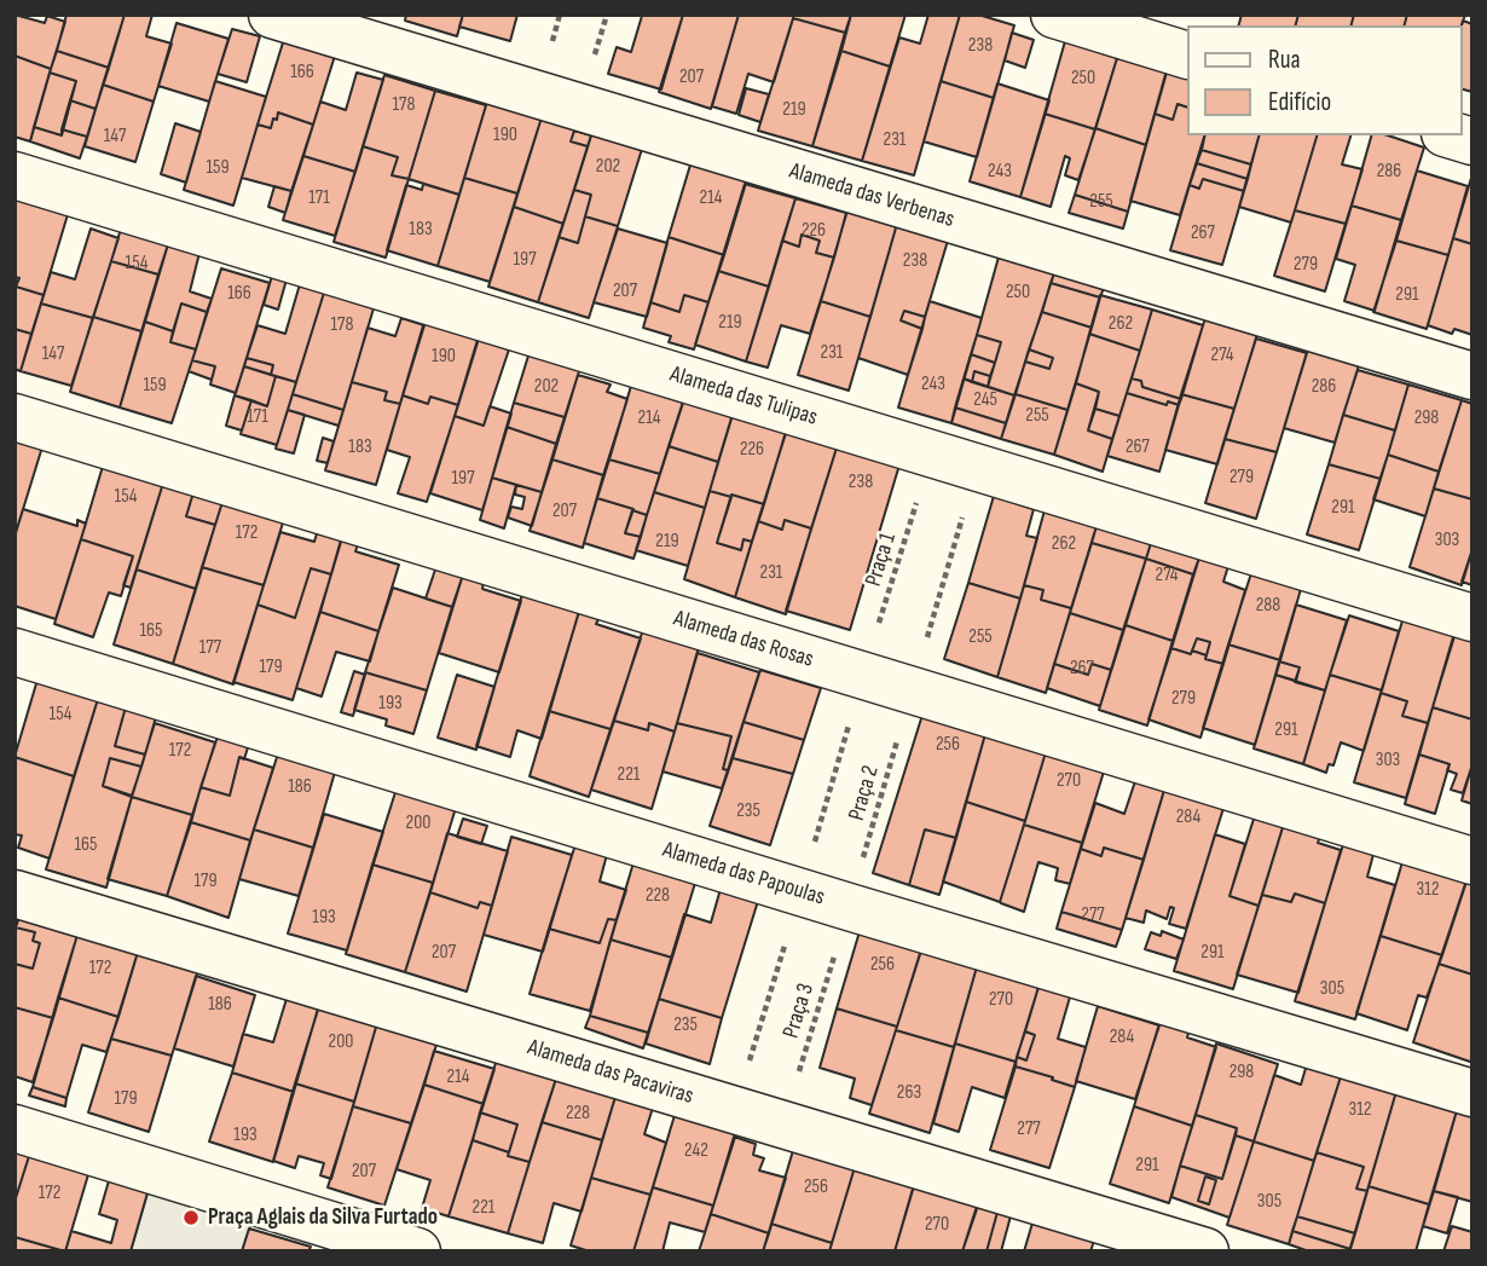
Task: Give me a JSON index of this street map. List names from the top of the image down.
{
  "streets": {
    "street": [
      "Alameda das Verbenas",
      "Alameda das Tulipas",
      "Alameda das Rosas",
      "Alameda das Papoulas",
      "Alameda das Pacaviras"
    ],
    "path": ["Praça 1", "Praça 2", "Praça 3"]
  },
  "crossings": [
    ["Alameda das Tulipas", "Praça 1"],
    ["Praça 1", "Alameda das Rosas"],
    ["Praça 1", "Praça 2"],
    ["Alameda das Rosas", "Praça 2"],
    ["Praça 2", "Alameda das Papoulas"],
    ["Praça 2", "Praça 3"],
    ["Alameda das Papoulas", "Praça 3"],
    ["Praça 3", "Alameda das Pacaviras"]
  ],
  "places": ["Praça Aglais da Silva Furtado"],
  "house_numbers": [
    "238",
    "166",
    "207",
    "250",
    "178",
    "219",
    "190",
    "147",
    "231",
    "202",
    "159",
    "243",
    "286",
    "171",
    "214",
    "255",
    "183",
    "226",
    "267",
    "197",
    "238",
    "154",
    "279",
    "207",
    "250",
    "166",
    "291",
    "219",
    "262",
    "178",
    "231",
    "147",
    "274",
    "190",
    "243",
    "159",
    "202",
    "286",
    "245",
    "255",
    "171",
    "214",
    "298",
    "183",
    "267",
    "226",
    "279",
    "197",
    "238",
    "154",
    "291",
    "207",
    "172",
    "303",
    "219",
    "262",
    "231",
    "274",
    "288",
    "165",
    "255",
    "177",
    "179",
    "267",
    "279",
    "193",
    "154",
    "291",
    "256",
    "172",
    "303",
    "221",
    "270",
    "186",
    "235",
    "284",
    "200",
    "165",
    "179",
    "312",
    "228",
    "277",
    "193",
    "207",
    "291",
    "256",
    "172",
    "305",
    "270",
    "186",
    "235",
    "284",
    "200",
    "298",
    "214",
    "263",
    "179",
    "312",
    "228",
    "277",
    "193",
    "242",
    "291",
    "207",
    "256",
    "172",
    "305",
    "221",
    "270"
  ],
  "legend": ["Rua", "Edifício"]
}
